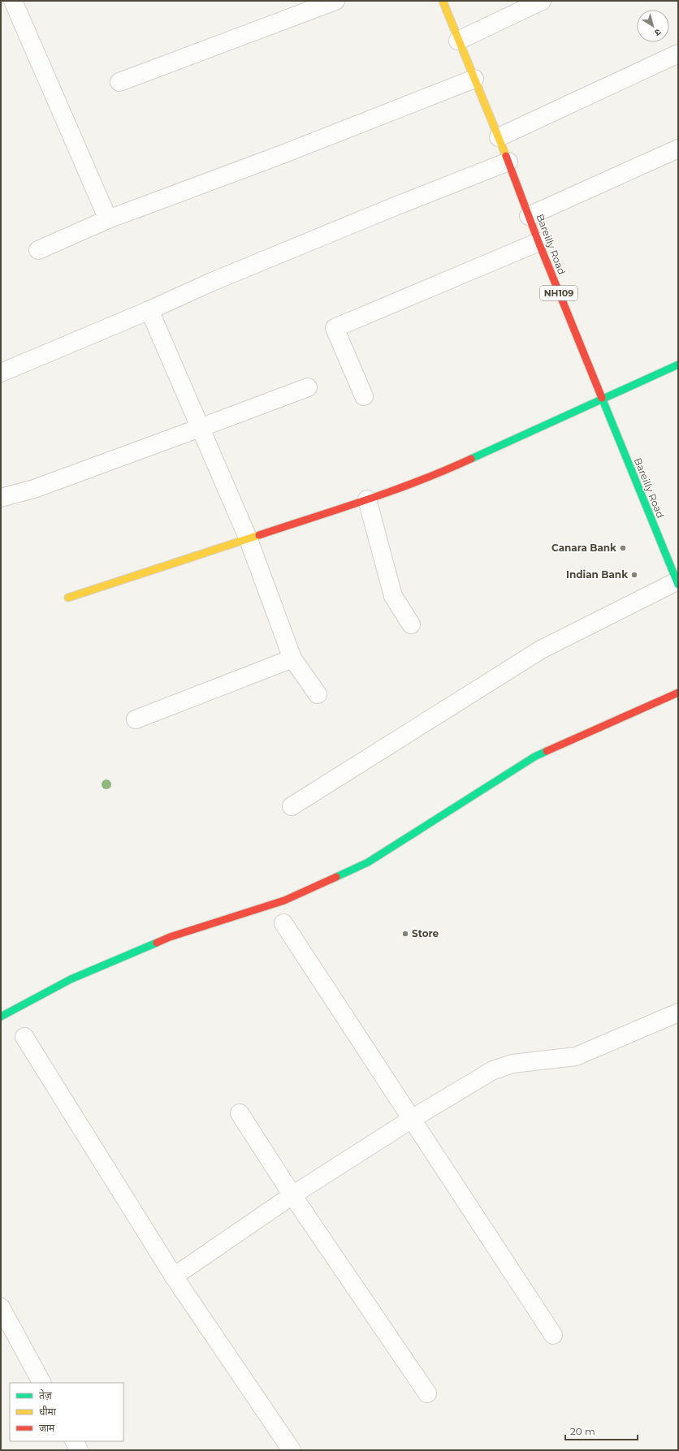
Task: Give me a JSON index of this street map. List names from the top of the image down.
{
  "streets": {
    "main road": ["Bareilly Road", "NH109"]
  },
  "places": ["Canara Bank", "Indian Bank", "Store"],
  "legend": ["तेज़", "धीमा", "जाम"],
  "scale_bar": "20 m",
  "north": "bottom right"
}
